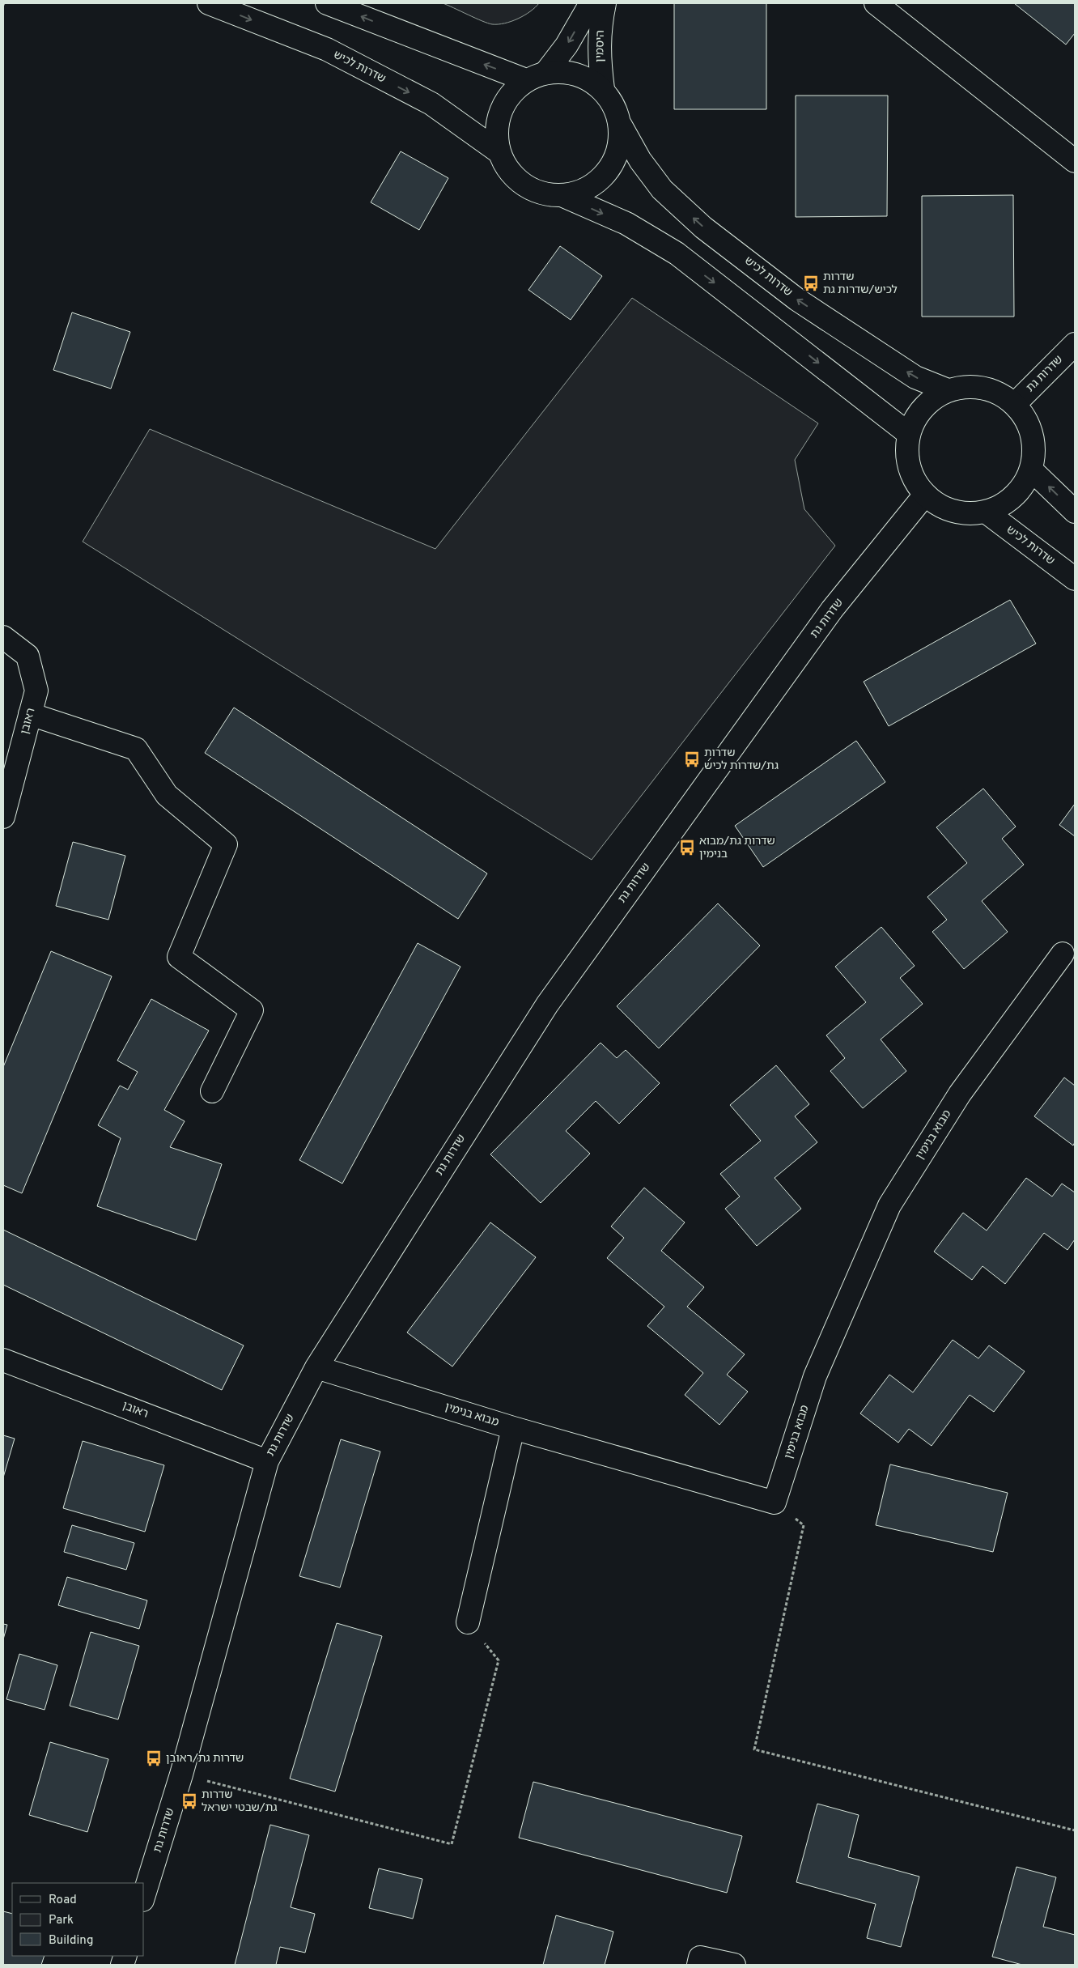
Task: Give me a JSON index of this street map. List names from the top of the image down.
{
  "streets": {
    "street": [
      "היסמין",
      "שדרות לכיש",
      "שדרות גת",
      "ראובן",
      "מבוא בנימין"
    ]
  },
  "crossings": [
    ["היסמין", "שדרות לכיש"],
    ["שדרות לכיש", "שדרות גת"],
    ["שדרות גת", "ראובן"],
    ["שדרות גת", "מבוא בנימין"]
  ],
  "one_way": ["היסמין"],
  "places": {
    "bus stop": [
      "שדרות לכיש/שדרות גת",
      "שדרות גת/שדרות לכיש",
      "שדרות גת/מבוא בנימין",
      "שדרות גת/ראובן",
      "שדרות גת/שבטי ישראל"
    ]
  },
  "legend": ["Road", "Park", "Building"]
}
